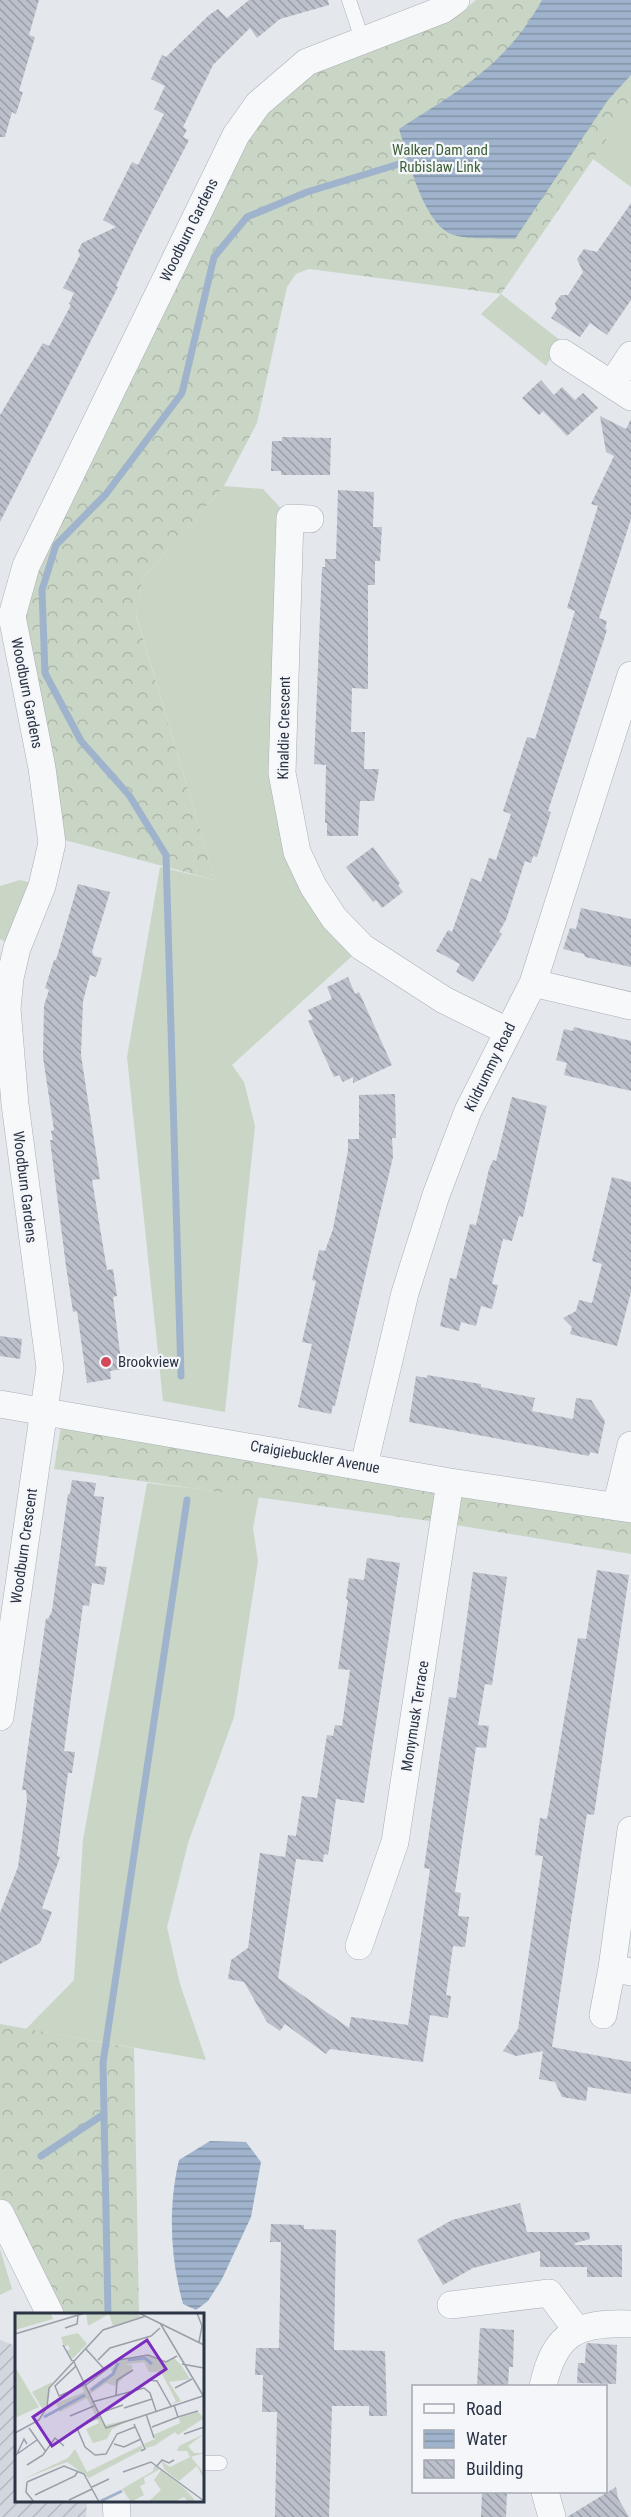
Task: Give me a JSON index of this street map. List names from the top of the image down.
{
  "streets": {
    "street": [
      "Woodburn Gardens",
      "Kinaldie Crescent",
      "Kildrummy Road",
      "Craigiebuckler Avenue",
      "Woodburn Crescent",
      "Monymusk Terrace"
    ]
  },
  "crossings": [
    ["Woodburn Gardens", "Craigiebuckler Avenue"],
    ["Woodburn Gardens", "Woodburn Crescent"],
    ["Kinaldie Crescent", "Kildrummy Road"],
    ["Kildrummy Road", "Craigiebuckler Avenue"],
    ["Craigiebuckler Avenue", "Woodburn Crescent"],
    ["Craigiebuckler Avenue", "Monymusk Terrace"]
  ],
  "parks": ["Walker Dam and Rubislaw Link"],
  "places": ["Brookview"],
  "legend": ["Road", "Water", "Building"]
}
